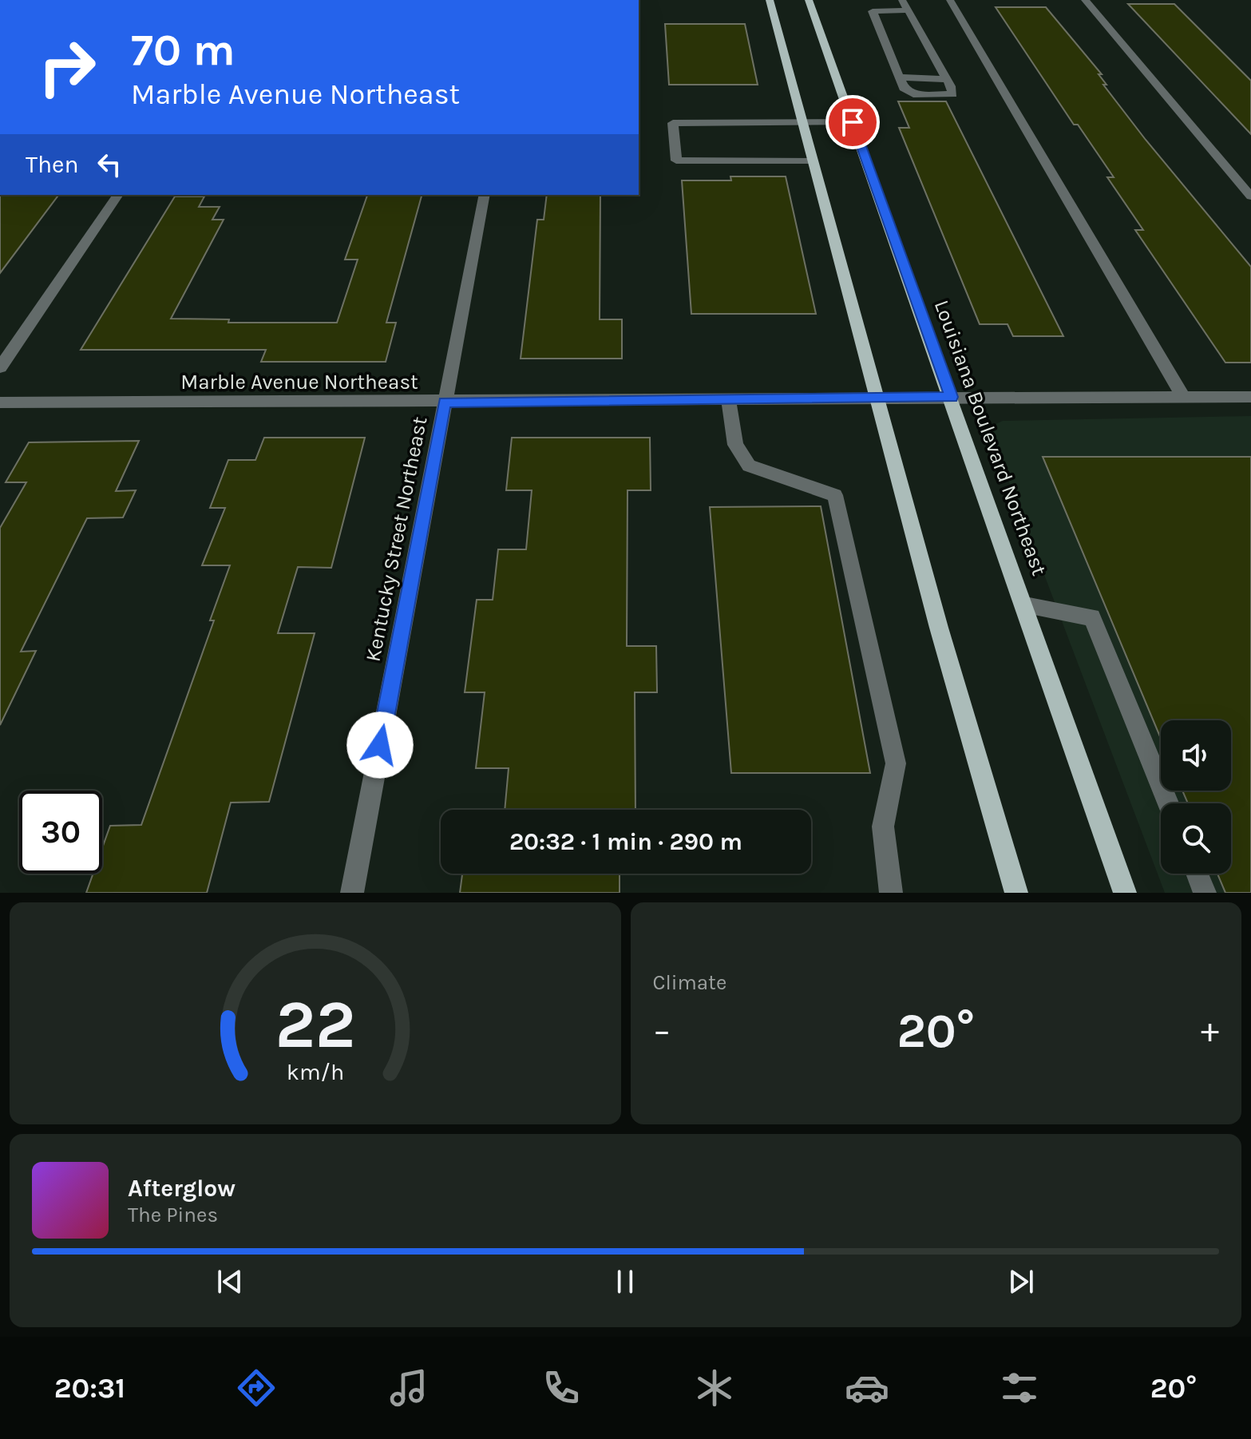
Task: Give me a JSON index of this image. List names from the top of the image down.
{
  "streets": {
    "main road": ["Louisiana Boulevard Northeast"],
    "street": ["Marble Avenue Northeast", "Kentucky Street Northeast"]
  },
  "crossings": [
    ["Marble Avenue Northeast", "Louisiana Boulevard Northeast"],
    ["Marble Avenue Northeast", "Kentucky Street Northeast"]
  ],
  "page": {
    "turn": ["70 m", "Marble Avenue Northeast"],
    "then": "Then",
    "limit": "30",
    "trip": "20:32 · 1 min · 290 m",
    "tile": "Climate",
    "heat": ["−", "20°", "+"],
    "song": ["Afterglow", "The Pines"],
    "tabs": ["20:31", "20°"],
    "gauge": ["22", "km/h"]
  }
}
